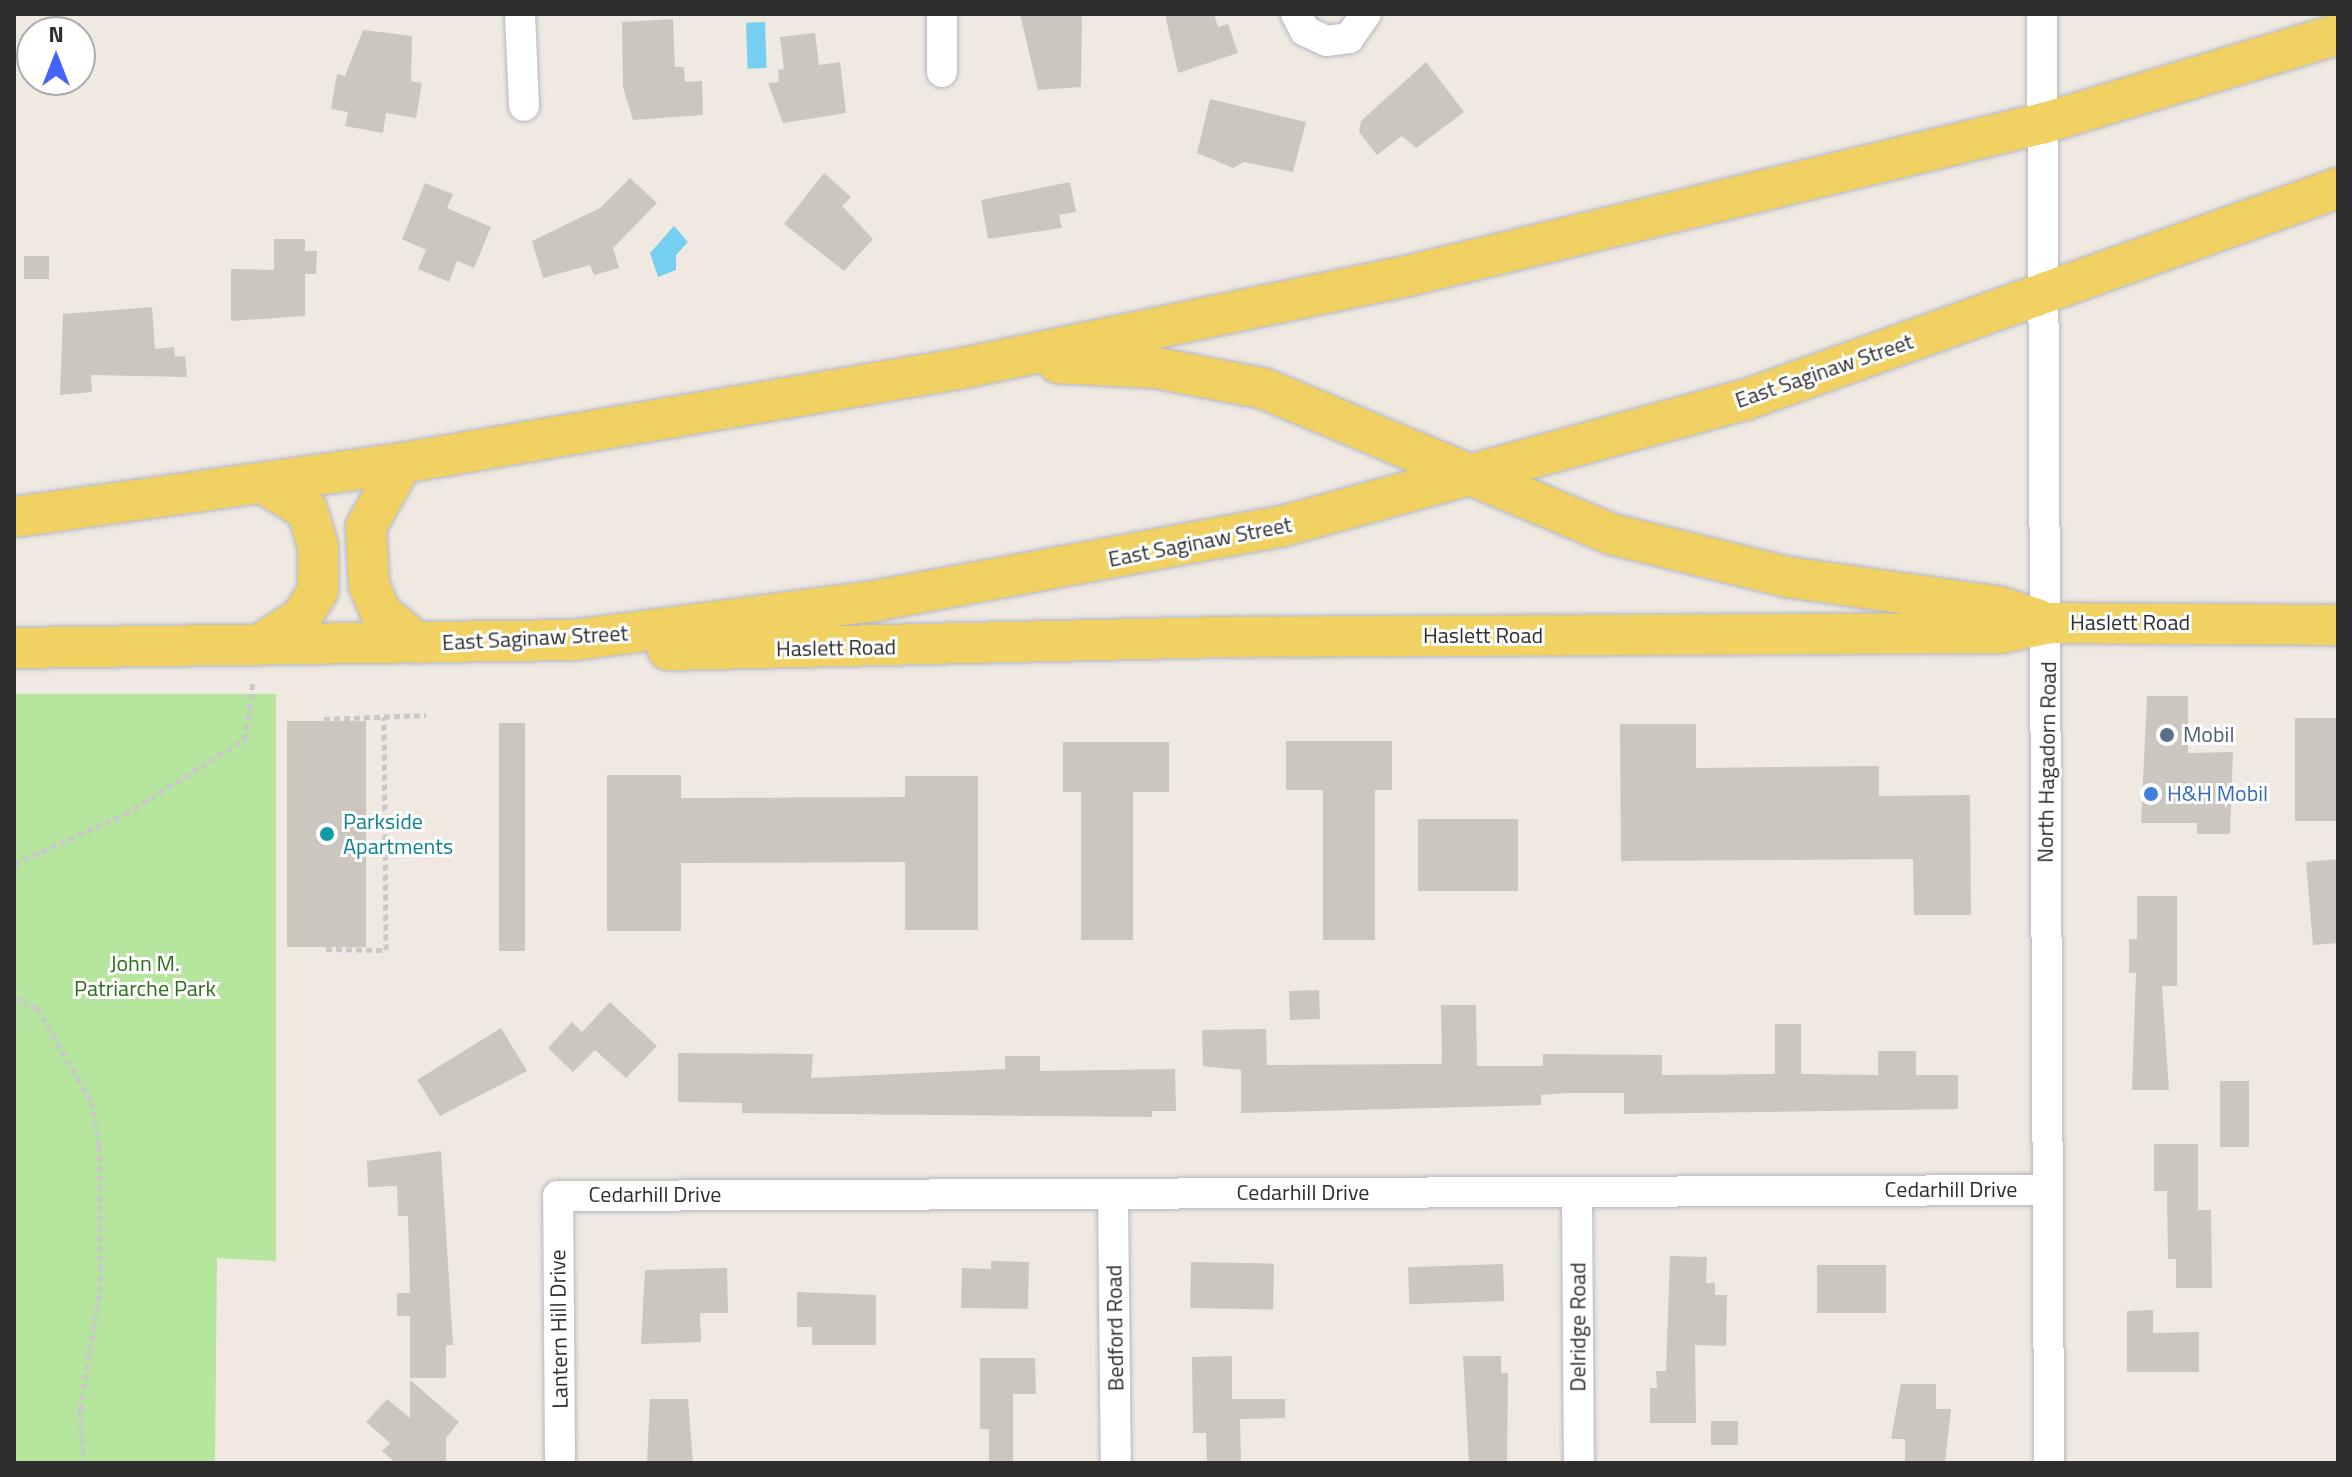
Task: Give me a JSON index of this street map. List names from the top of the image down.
{
  "streets": {
    "main road": ["East Saginaw Street", "Haslett Road"],
    "street": [
      "North Hagadorn Road",
      "Cedarhill Drive",
      "Delridge Road",
      "Bedford Road",
      "Lantern Hill Drive"
    ]
  },
  "crossings": [
    ["East Saginaw Street", "Haslett Road"],
    ["East Saginaw Street", "North Hagadorn Road"],
    ["Haslett Road", "North Hagadorn Road"],
    ["North Hagadorn Road", "Cedarhill Drive"],
    ["Cedarhill Drive", "Delridge Road"],
    ["Cedarhill Drive", "Bedford Road"],
    ["Cedarhill Drive", "Lantern Hill Drive"]
  ],
  "parks": ["John M. Patriarche Park"],
  "places": ["Mobil", "H&H Mobil", "Parkside Apartments"],
  "north": "top"
}
